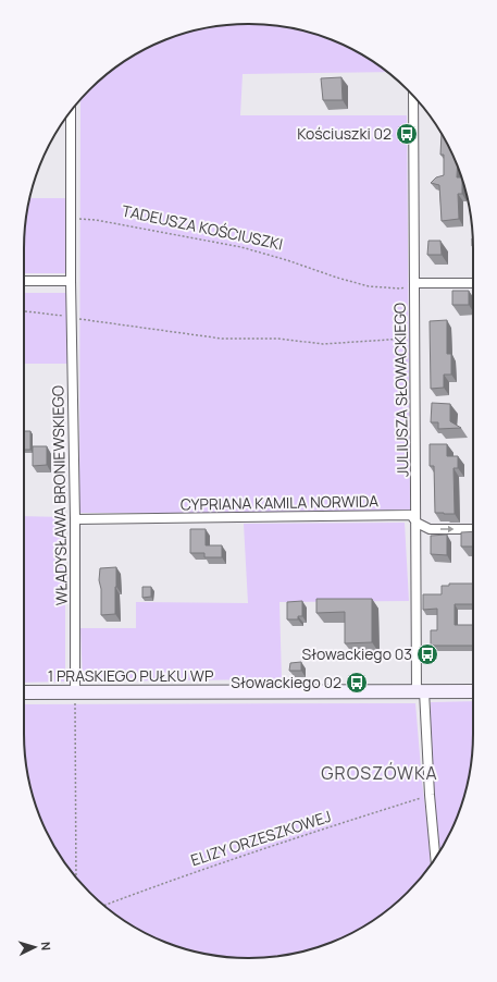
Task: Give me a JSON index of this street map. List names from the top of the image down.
{
  "streets": {
    "street": [
      "JULIUSZA SŁOWACKIEGO",
      "WŁADYSŁAWA BRONIEWSKIEGO",
      "CYPRIANA KAMILA NORWIDA",
      "1 PRASKIEGO PUŁKU WP"
    ],
    "path": ["TADEUSZA KOŚCIUSZKI", "ELIZY ORZESZKOWEJ"]
  },
  "crossings": [
    ["TADEUSZA KOŚCIUSZKI", "JULIUSZA SŁOWACKIEGO"],
    ["TADEUSZA KOŚCIUSZKI", "WŁADYSŁAWA BRONIEWSKIEGO"],
    ["JULIUSZA SŁOWACKIEGO", "CYPRIANA KAMILA NORWIDA"],
    ["JULIUSZA SŁOWACKIEGO", "1 PRASKIEGO PUŁKU WP"],
    ["JULIUSZA SŁOWACKIEGO", "ELIZY ORZESZKOWEJ"],
    ["WŁADYSŁAWA BRONIEWSKIEGO", "CYPRIANA KAMILA NORWIDA"],
    ["WŁADYSŁAWA BRONIEWSKIEGO", "1 PRASKIEGO PUŁKU WP"]
  ],
  "districts": ["GROSZÓWKA"],
  "places": {
    "bus stop": ["Kościuszki 02", "Słowackiego 03", "Słowackiego 02"]
  },
  "north": "right"
}
